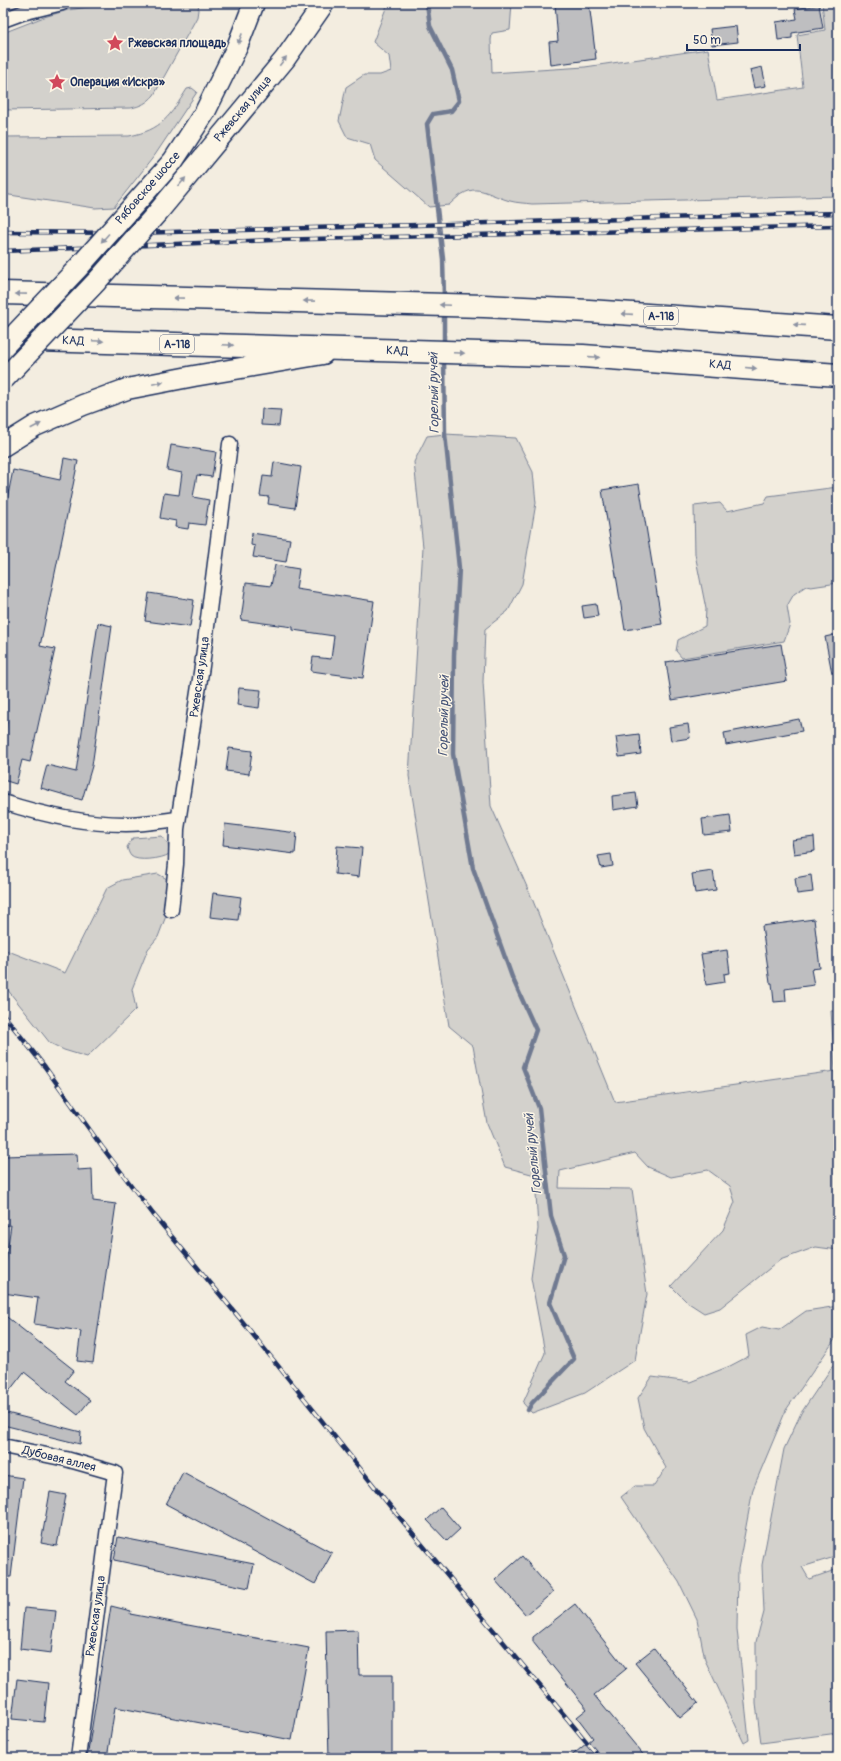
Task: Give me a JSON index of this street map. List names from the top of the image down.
{
  "streets": {
    "highway": ["А-118", "КАД"],
    "main road": ["Ржевская улица", "Рябовское шоссе"],
    "street": ["Дубовая аллея"]
  },
  "crossings": [
    ["Ржевская улица", "Рябовское шоссе"],
    ["Ржевская улица", "Дубовая аллея"]
  ],
  "water": ["Горелый ручей"],
  "places": {
    "place": ["Ржевская площадь", "Операция «Искра»"]
  },
  "scale_bar": "50 m"
}
